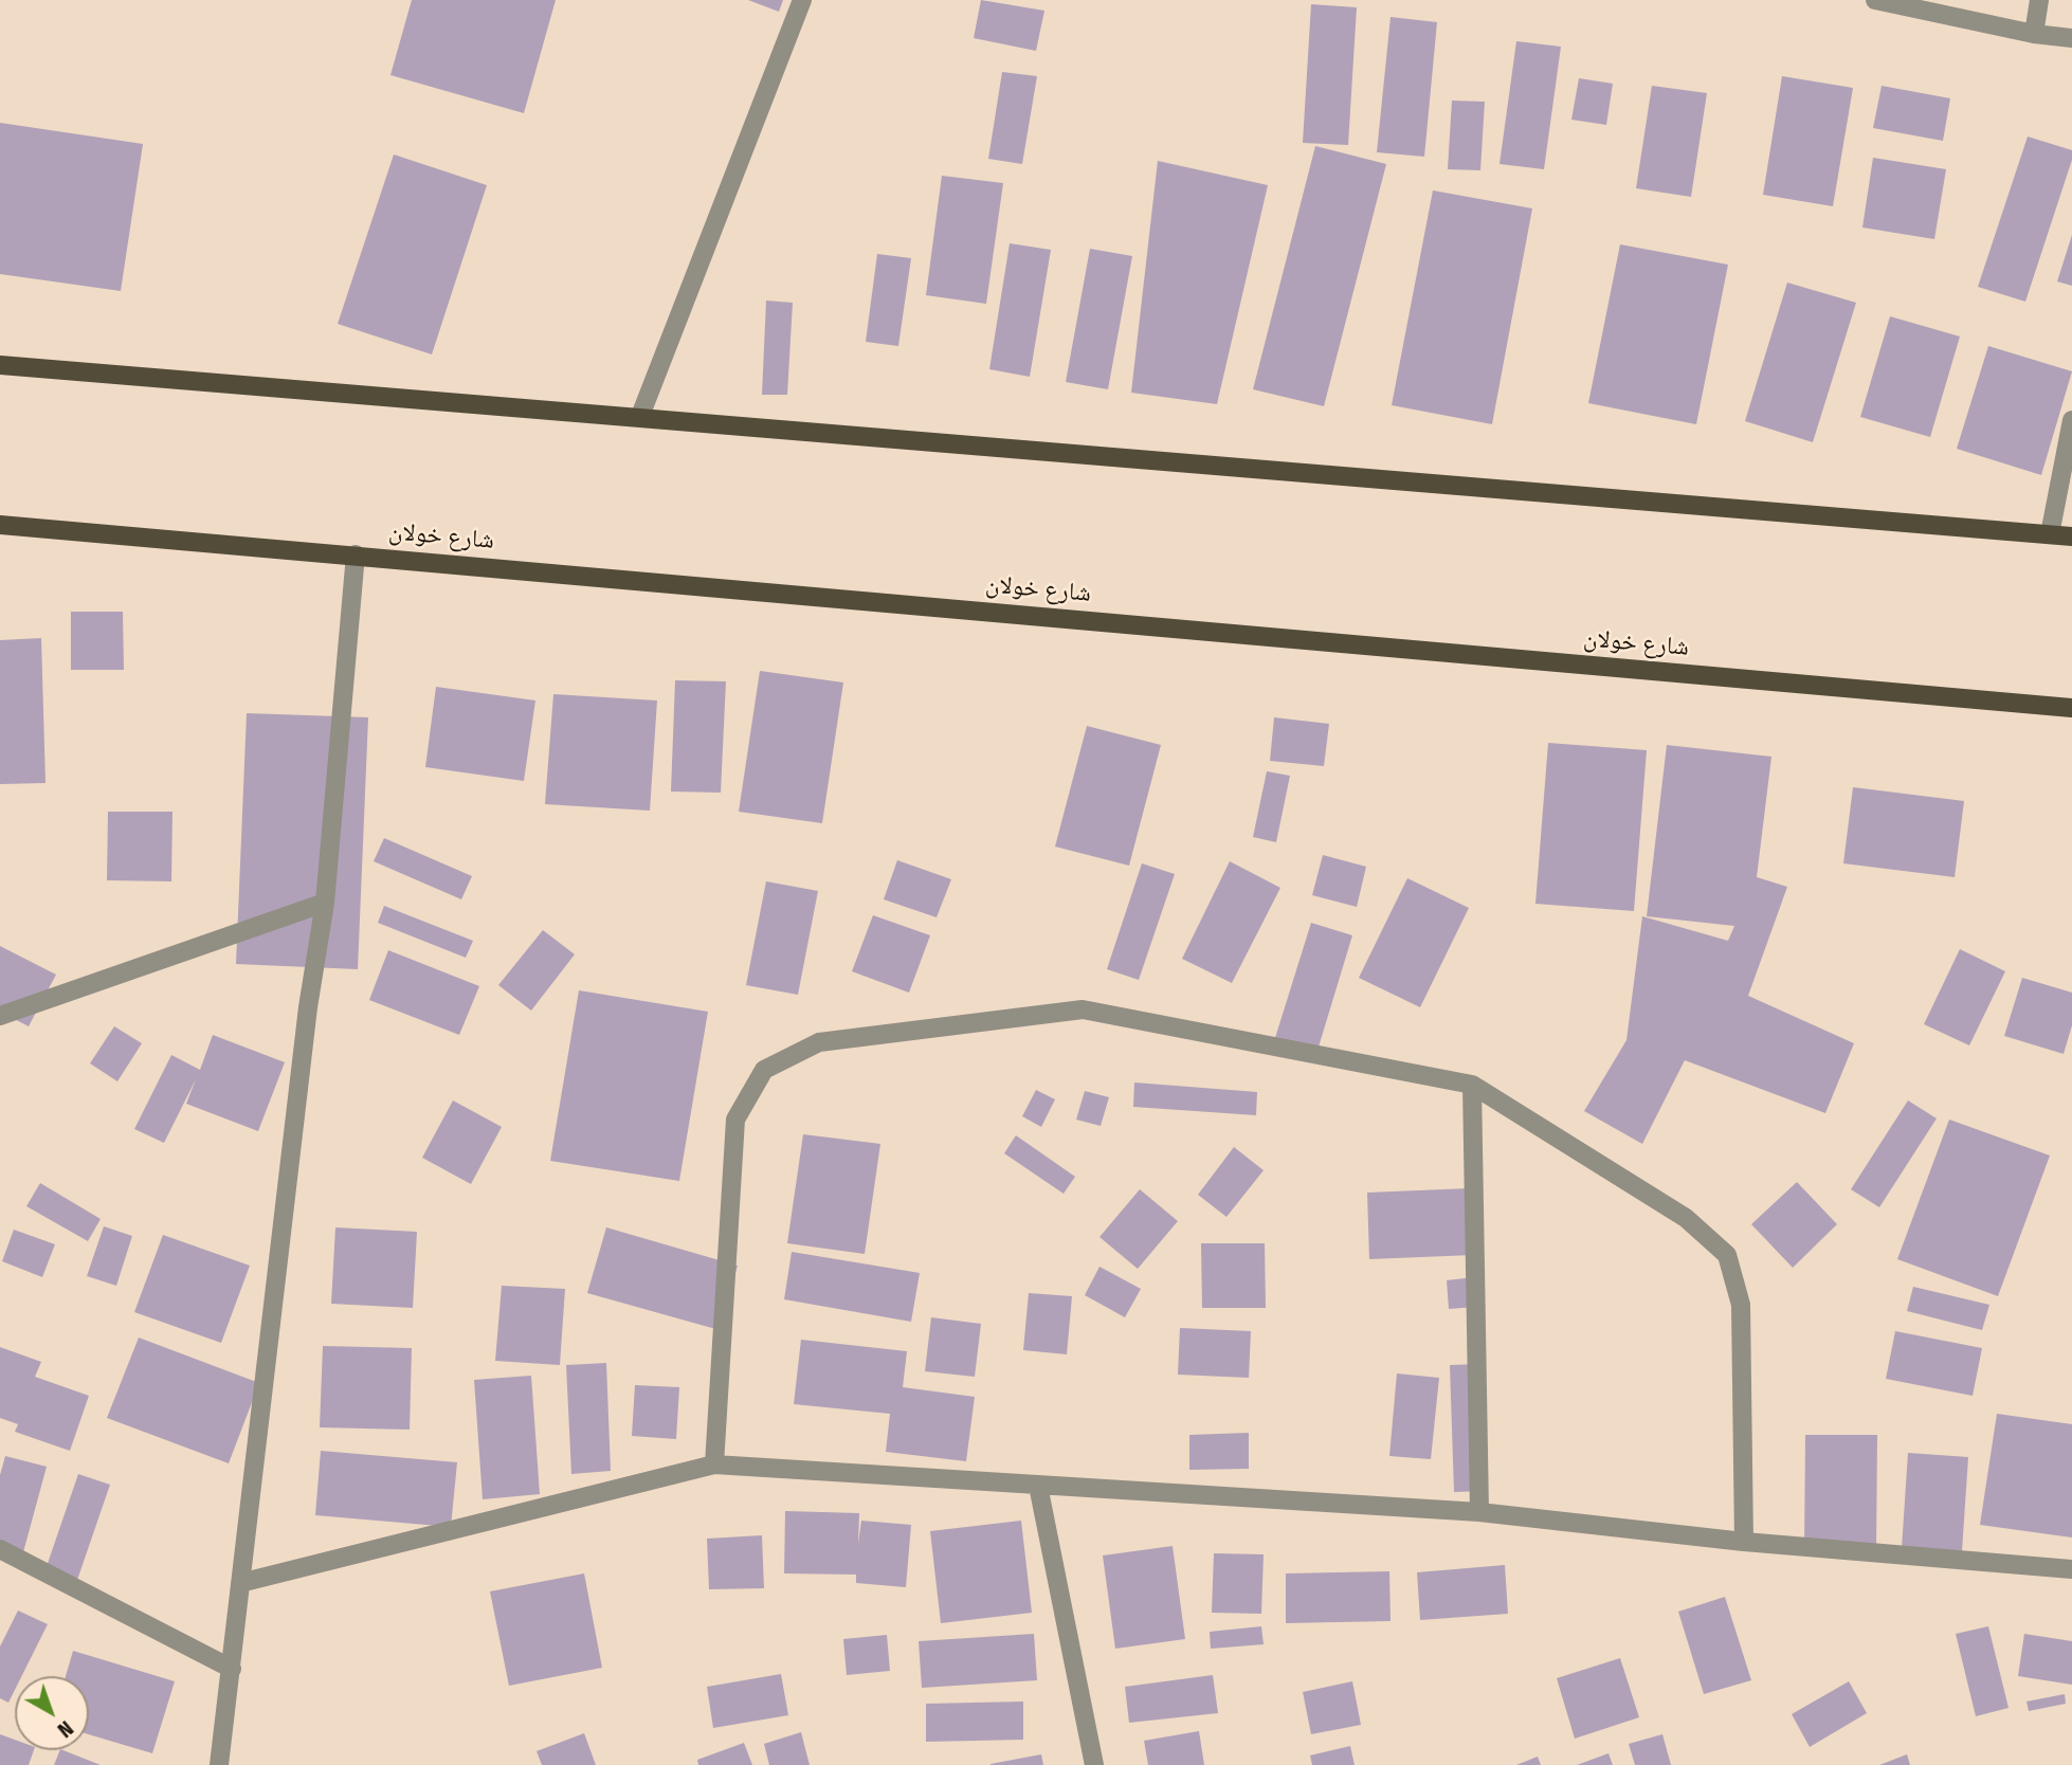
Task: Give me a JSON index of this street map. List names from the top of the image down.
{
  "streets": {
    "main road": ["شارع خولان"]
  },
  "north": "bottom right"
}
